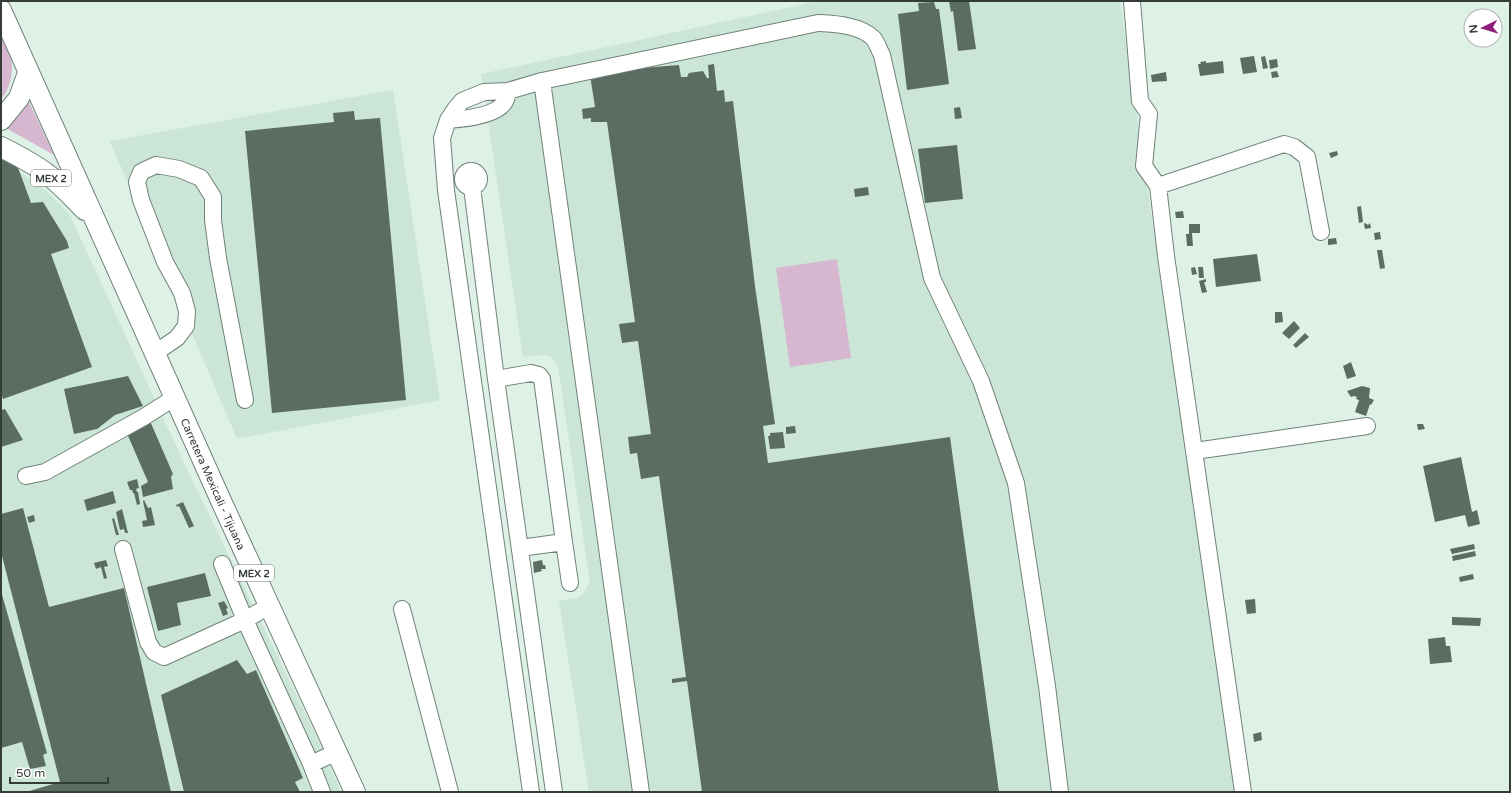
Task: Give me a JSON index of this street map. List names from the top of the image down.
{
  "streets": {
    "main road": ["MEX 2", "Carretera Mexicali - Tijuana"]
  },
  "scale_bar": "50 m",
  "north": "left"
}
